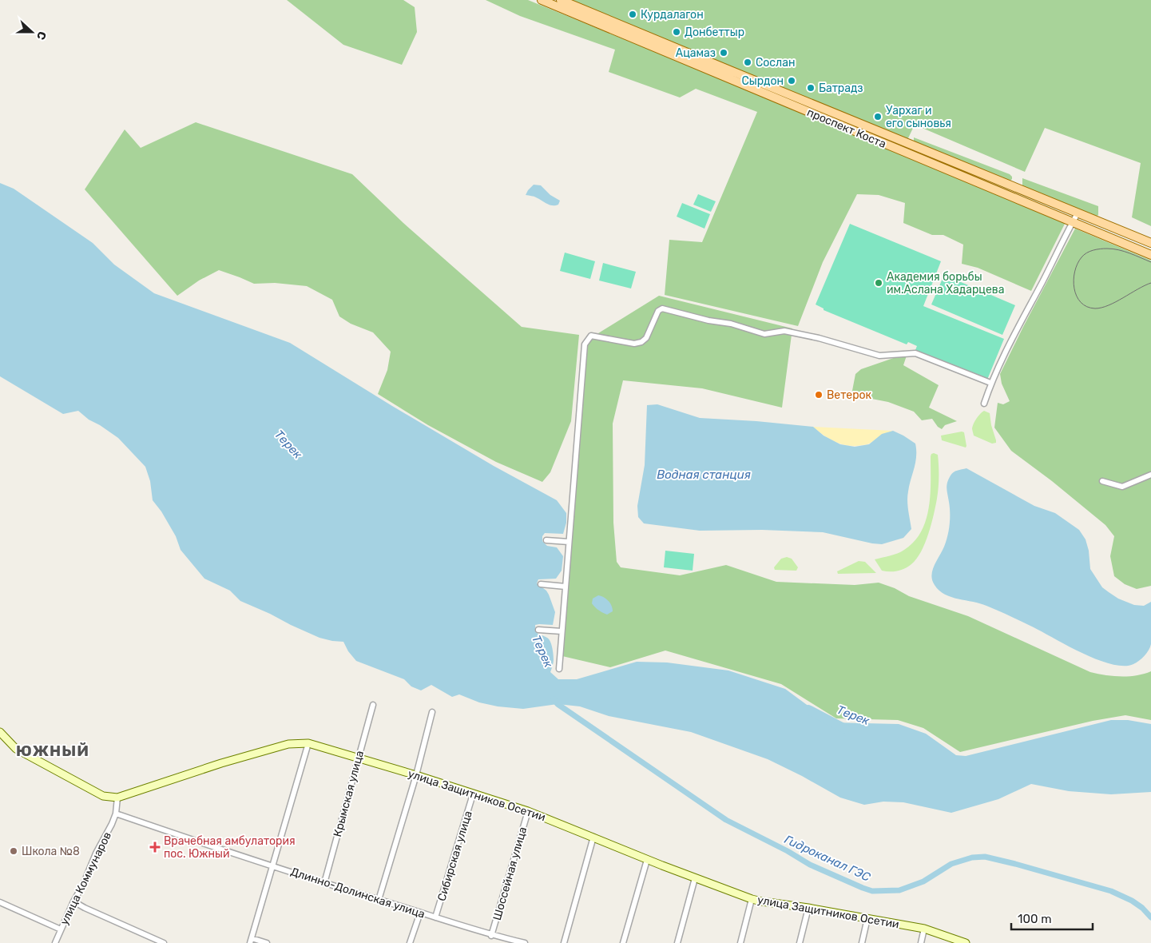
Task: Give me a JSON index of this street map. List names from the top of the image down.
{
  "streets": {
    "main road": ["проспект Коста"],
    "street": [
      "Крымская улица",
      "улица Защитников Осетии",
      "Сибирская улица",
      "Шоссейная улица",
      "улица Коммунаров",
      "Длинно-Долинская улица"
    ]
  },
  "crossings": [
    ["Крымская улица", "улица Защитников Осетии"],
    ["Крымская улица", "Длинно-Долинская улица"],
    ["улица Защитников Осетии", "Сибирская улица"],
    ["улица Защитников Осетии", "Шоссейная улица"],
    ["Сибирская улица", "Длинно-Долинская улица"],
    ["Шоссейная улица", "Длинно-Долинская улица"],
    ["улица Коммунаров", "Длинно-Долинская улица"]
  ],
  "districts": ["ЮЖНЫЙ"],
  "water": ["Терек", "Водная станция", "Гидроканал ГЭС"],
  "places": {
    "other": [
      "Курдалагон",
      "Донбеттыр",
      "Ацамаз",
      "Сослан",
      "Сырдон",
      "Батрадз",
      "Уархаг и его сыновья",
      "Академия борьбы им.Аслана Хадарцева",
      "Ветерок",
      "Школа №8"
    ],
    "health": ["Врачебная амбулатория пос. Южный"]
  },
  "scale_bar": "100 m",
  "north": "right"
}
